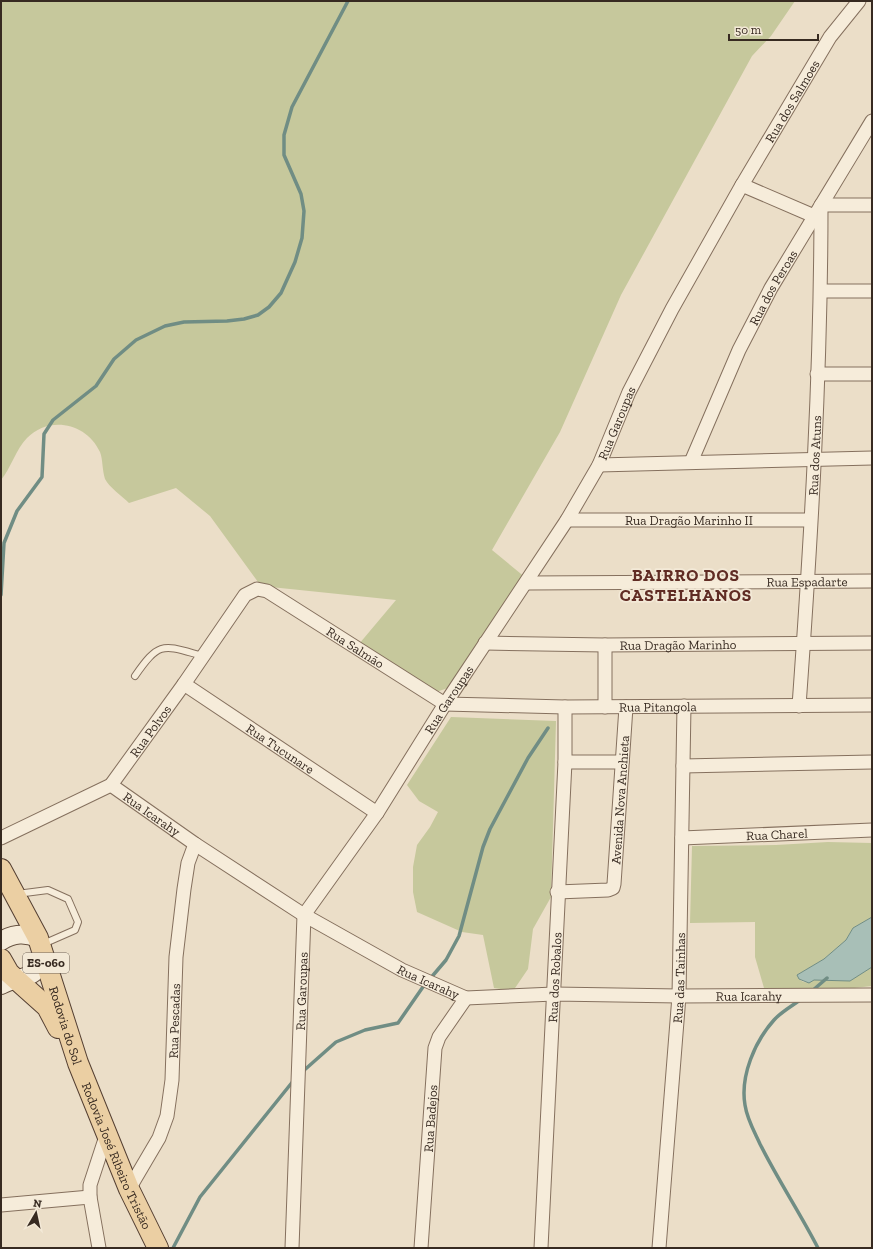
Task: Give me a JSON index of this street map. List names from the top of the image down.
{
  "streets": {
    "main road": ["ES-060", "Rodovia do Sol", "Rodovia José Ribeiro Tristão"],
    "street": [
      "Rua dos Salmoes",
      "Rua dos Peroas",
      "Rua Garoupas",
      "Rua dos Atuns",
      "Rua Dragão Marinho II",
      "Rua Espadarte",
      "Rua Dragão Marinho",
      "Rua Salmão",
      "Rua Pitangola",
      "Rua Polvos",
      "Rua Tucunare",
      "Avenida Nova Anchieta",
      "Rua Icarahy",
      "Rua Charel",
      "Rua dos Robalos",
      "Rua das Tainhas",
      "Rua Pescadas",
      "Rua Badejos"
    ]
  },
  "crossings": [
    ["Rua dos Salmoes", "Rua Garoupas"],
    ["Rua dos Peroas", "Rua dos Atuns"],
    ["Rua Garoupas", "Rua Dragão Marinho II"],
    ["Rua Garoupas", "Rua Espadarte"],
    ["Rua Garoupas", "Rua Dragão Marinho"],
    ["Rua Garoupas", "Rua Salmão"],
    ["Rua Garoupas", "Rua Pitangola"],
    ["Rua Garoupas", "Rua Tucunare"],
    ["Rua Garoupas", "Rua Icarahy"],
    ["Rua dos Atuns", "Rua Dragão Marinho II"],
    ["Rua dos Atuns", "Rua Espadarte"],
    ["Rua dos Atuns", "Rua Dragão Marinho"],
    ["Rua dos Atuns", "Rua Pitangola"],
    ["Rua Salmão", "Rua Pitangola"],
    ["Rua Salmão", "Rua Polvos"],
    ["Rua Pitangola", "Avenida Nova Anchieta"],
    ["Rua Pitangola", "Rua dos Robalos"],
    ["Rua Pitangola", "Rua das Tainhas"],
    ["Rua Polvos", "Rua Tucunare"],
    ["Rua Polvos", "Rua Icarahy"],
    ["Avenida Nova Anchieta", "Rua dos Robalos"],
    ["Rua Icarahy", "Rua dos Robalos"],
    ["Rua Icarahy", "Rua das Tainhas"],
    ["Rua Icarahy", "Rua Pescadas"],
    ["Rua Icarahy", "Rua Badejos"],
    ["Rua Charel", "Rua das Tainhas"],
    ["Rodovia do Sol", "Rodovia José Ribeiro Tristão"],
    ["Rua Pescadas", "Rodovia José Ribeiro Tristão"]
  ],
  "districts": ["BAIRRO DOS CASTELHANOS"],
  "scale_bar": "50 m",
  "north": "top"
}
